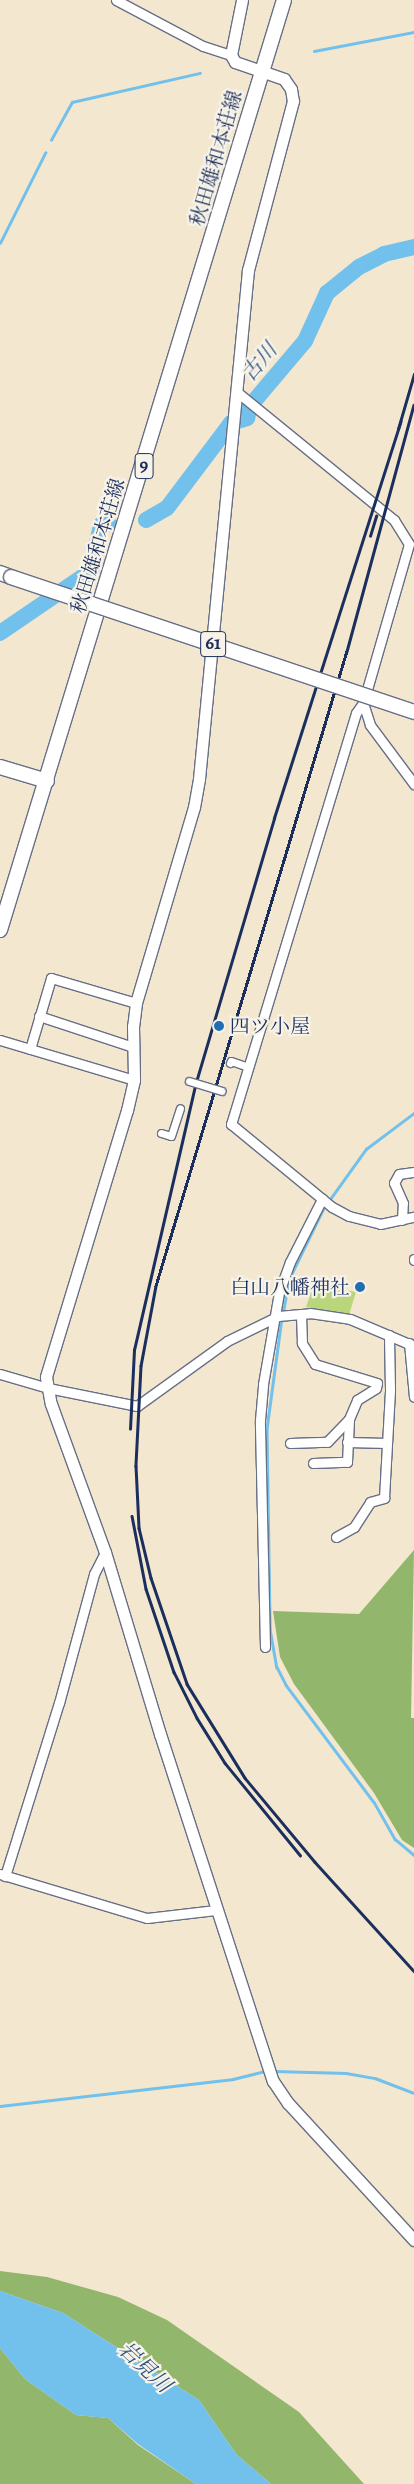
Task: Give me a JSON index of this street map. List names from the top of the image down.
{
  "streets": {
    "main road": ["秋田雄和本荘線", "9", "61"]
  },
  "water": ["古川", "岩見川"],
  "places": ["四ツ小屋", "白山八幡神社"]
}
